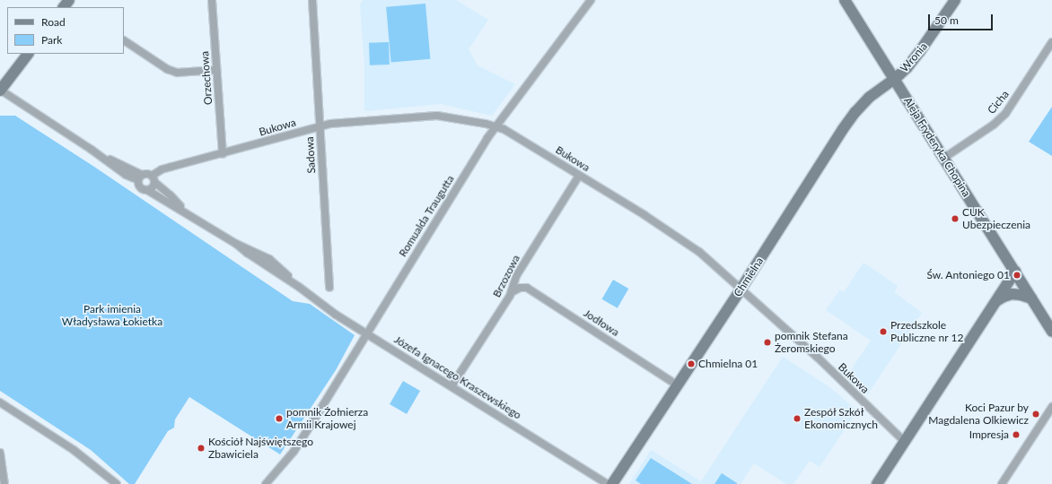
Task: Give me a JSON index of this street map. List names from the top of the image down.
{
  "streets": {
    "street": [
      "Wronia",
      "Orzechowa",
      "Cicha",
      "Bukowa",
      "Aleja Fryderyka Chopina",
      "Sadowa",
      "Romualda Traugutta",
      "Brzozowa",
      "Chmielna",
      "Jodłowa",
      "Józefa Ignacego Kraszewskiego"
    ]
  },
  "crossings": [
    ["Wronia", "Aleja Fryderyka Chopina"],
    ["Wronia", "Chmielna"],
    ["Orzechowa", "Bukowa"],
    ["Cicha", "Aleja Fryderyka Chopina"],
    ["Bukowa", "Sadowa"],
    ["Bukowa", "Romualda Traugutta"],
    ["Bukowa", "Brzozowa"],
    ["Bukowa", "Chmielna"],
    ["Bukowa", "Józefa Ignacego Kraszewskiego"],
    ["Aleja Fryderyka Chopina", "Chmielna"],
    ["Romualda Traugutta", "Józefa Ignacego Kraszewskiego"],
    ["Brzozowa", "Jodłowa"],
    ["Brzozowa", "Józefa Ignacego Kraszewskiego"],
    ["Chmielna", "Jodłowa"]
  ],
  "parks": ["Park imienia Władysława Łokietka"],
  "places": [
    "CUK Ubezpieczenia",
    "Św. Antoniego 01",
    "Przedszkole Publiczne nr 12",
    "pomnik Stefana Żeromskiego",
    "Chmielna 01",
    "Koci Pazur by Magdalena Olkiewicz",
    "pomnik Żołnierza Armii Krajowej",
    "Zespół Szkół Ekonomicznych",
    "Impresja",
    "Kościół Najświętszego Zbawiciela"
  ],
  "legend": ["Road", "Park"],
  "scale_bar": "50 m"
}
